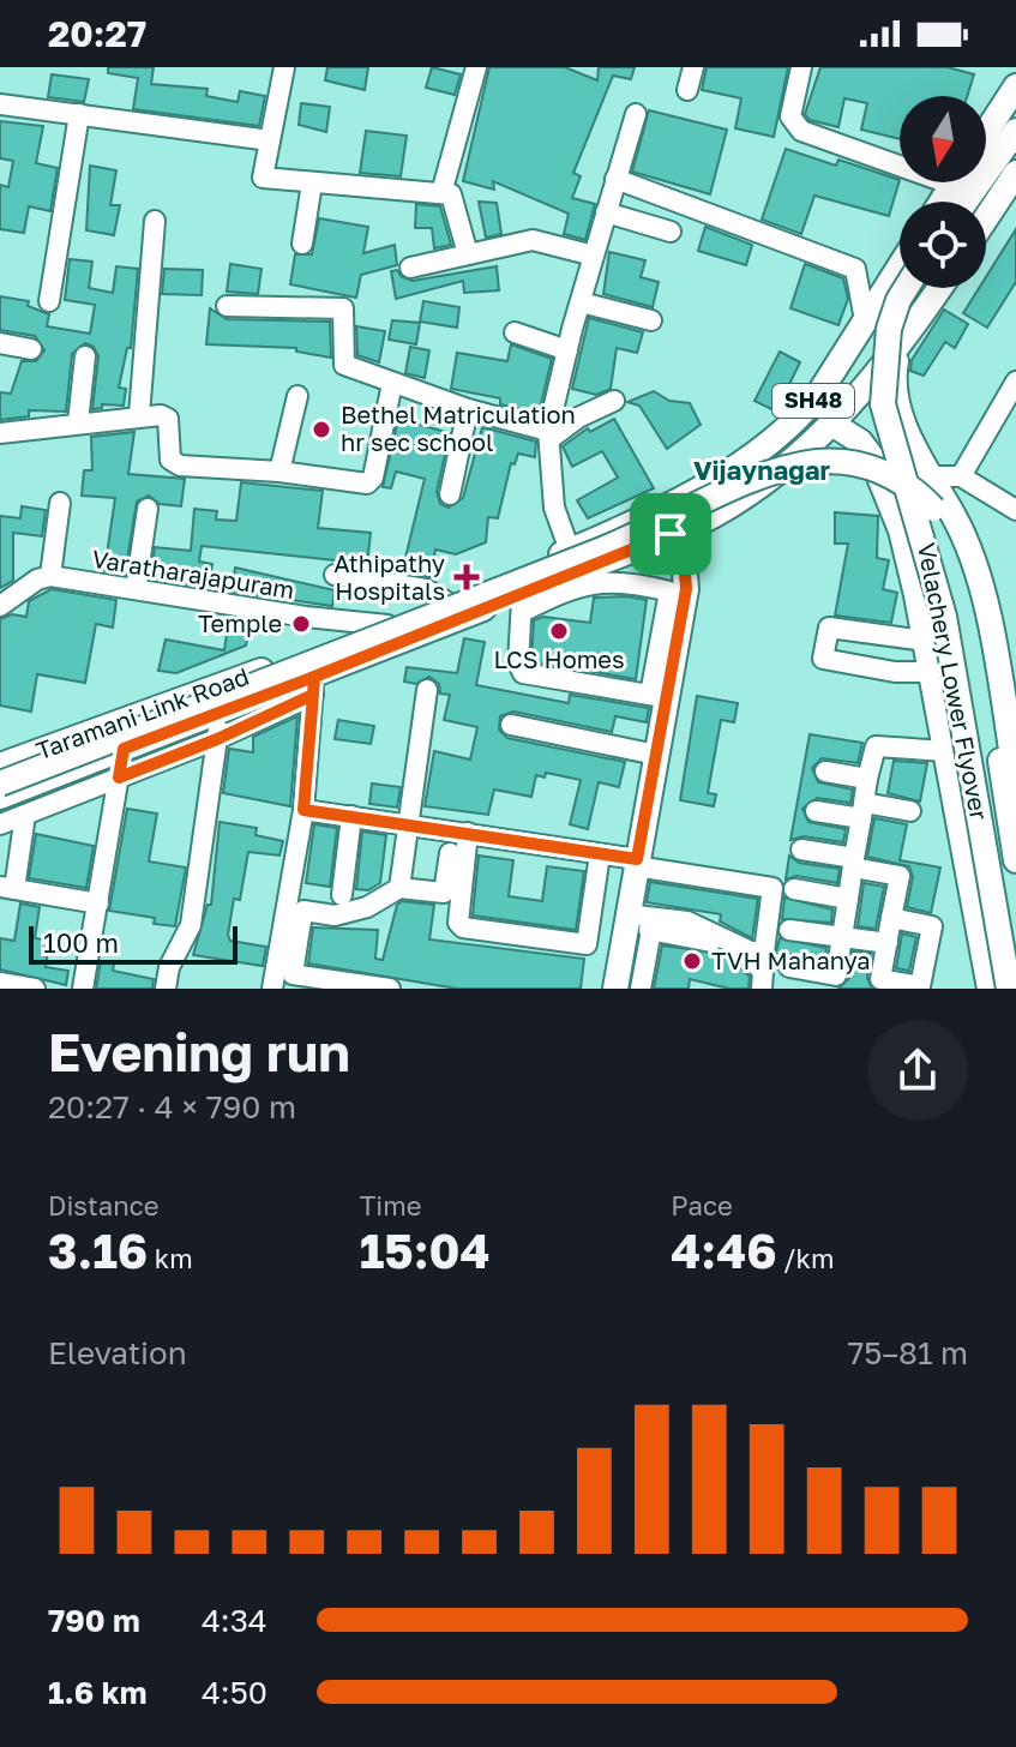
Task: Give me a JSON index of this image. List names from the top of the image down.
{
  "streets": {
    "main road": ["SH48", "Velachery Lower Flyover", "Taramani Link Road"],
    "street": ["Varatharajapuram"]
  },
  "crossings": [
    ["SH48", "Taramani Link Road"],
    ["Varatharajapuram", "Taramani Link Road"]
  ],
  "districts": ["Vijaynagar"],
  "places": {
    "other": [
      "Bethel Matriculation hr sec school",
      "Temple",
      "LCS Homes",
      "TVH Mahanya"
    ],
    "health": ["Athipathy Hospitals"]
  },
  "scale_bar": "100 m",
  "north": "bottom",
  "page": {
    "status": "20:27",
    "scale": "100 m",
    "heading": ["Evening run", "20:27 · 4 × 790 m"],
    "stats": [
      ["Distance", "3.16 km"],
      ["Time", "15:04"],
      ["Pace", "4:46 /km"]
    ],
    "chart": ["Elevation", "75–81 m"],
    "list": [
      {
        "name": "790 m",
        "note": "4:34"
      },
      {
        "name": "1.6 km",
        "note": "4:50"
      }
    ]
  }
}
